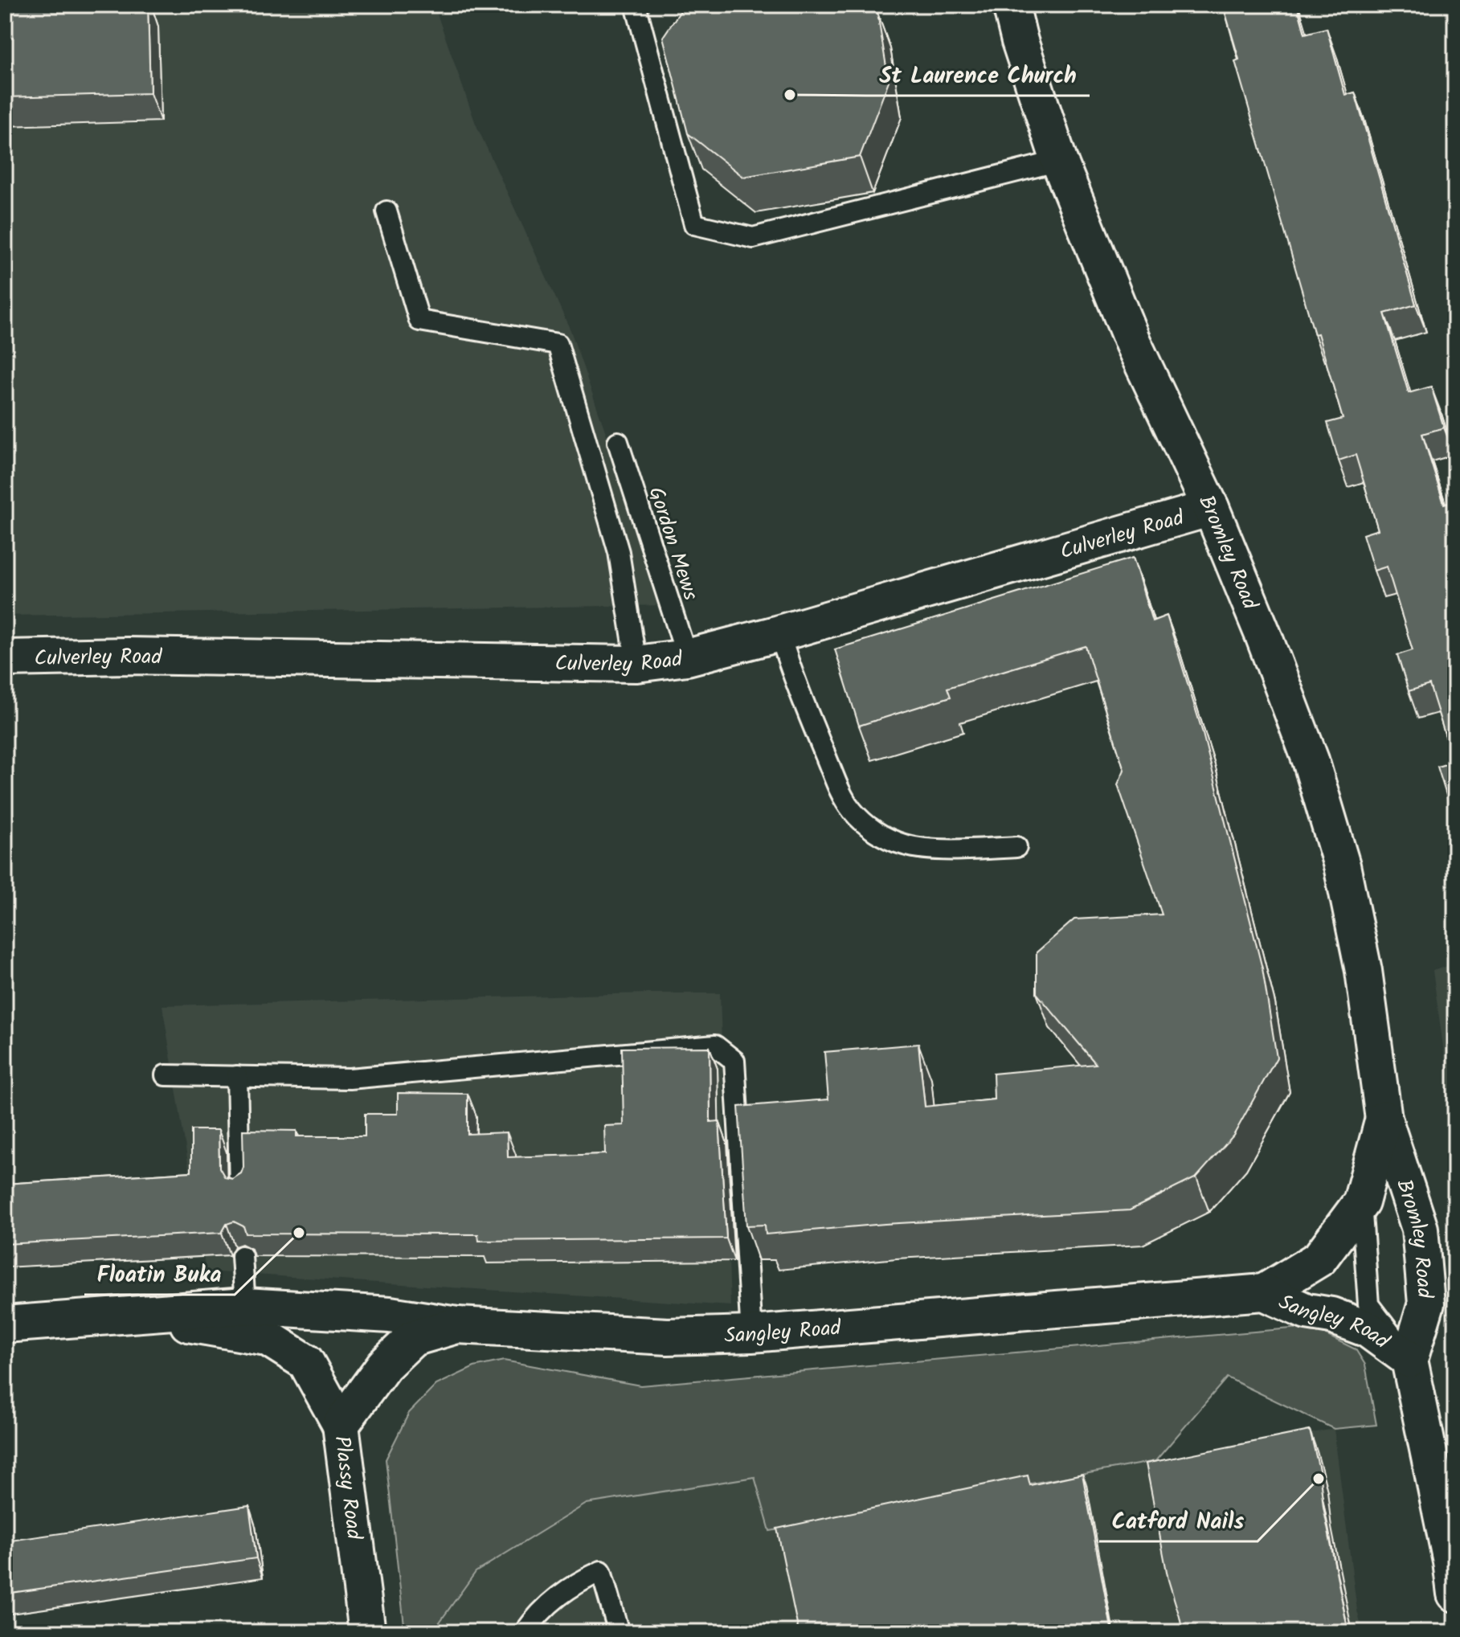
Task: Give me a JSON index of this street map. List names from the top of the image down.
{
  "streets": {
    "main road": [
      "Culverley Road",
      "Bromley Road",
      "Sangley Road",
      "Plassy Road"
    ],
    "lane": ["Gordon Mews"]
  },
  "crossings": [
    ["Culverley Road", "Gordon Mews"],
    ["Culverley Road", "Bromley Road"],
    ["Bromley Road", "Sangley Road"],
    ["Sangley Road", "Plassy Road"]
  ],
  "places": ["St Laurence Church", "Floatin Buka", "Catford Nails"]
}
